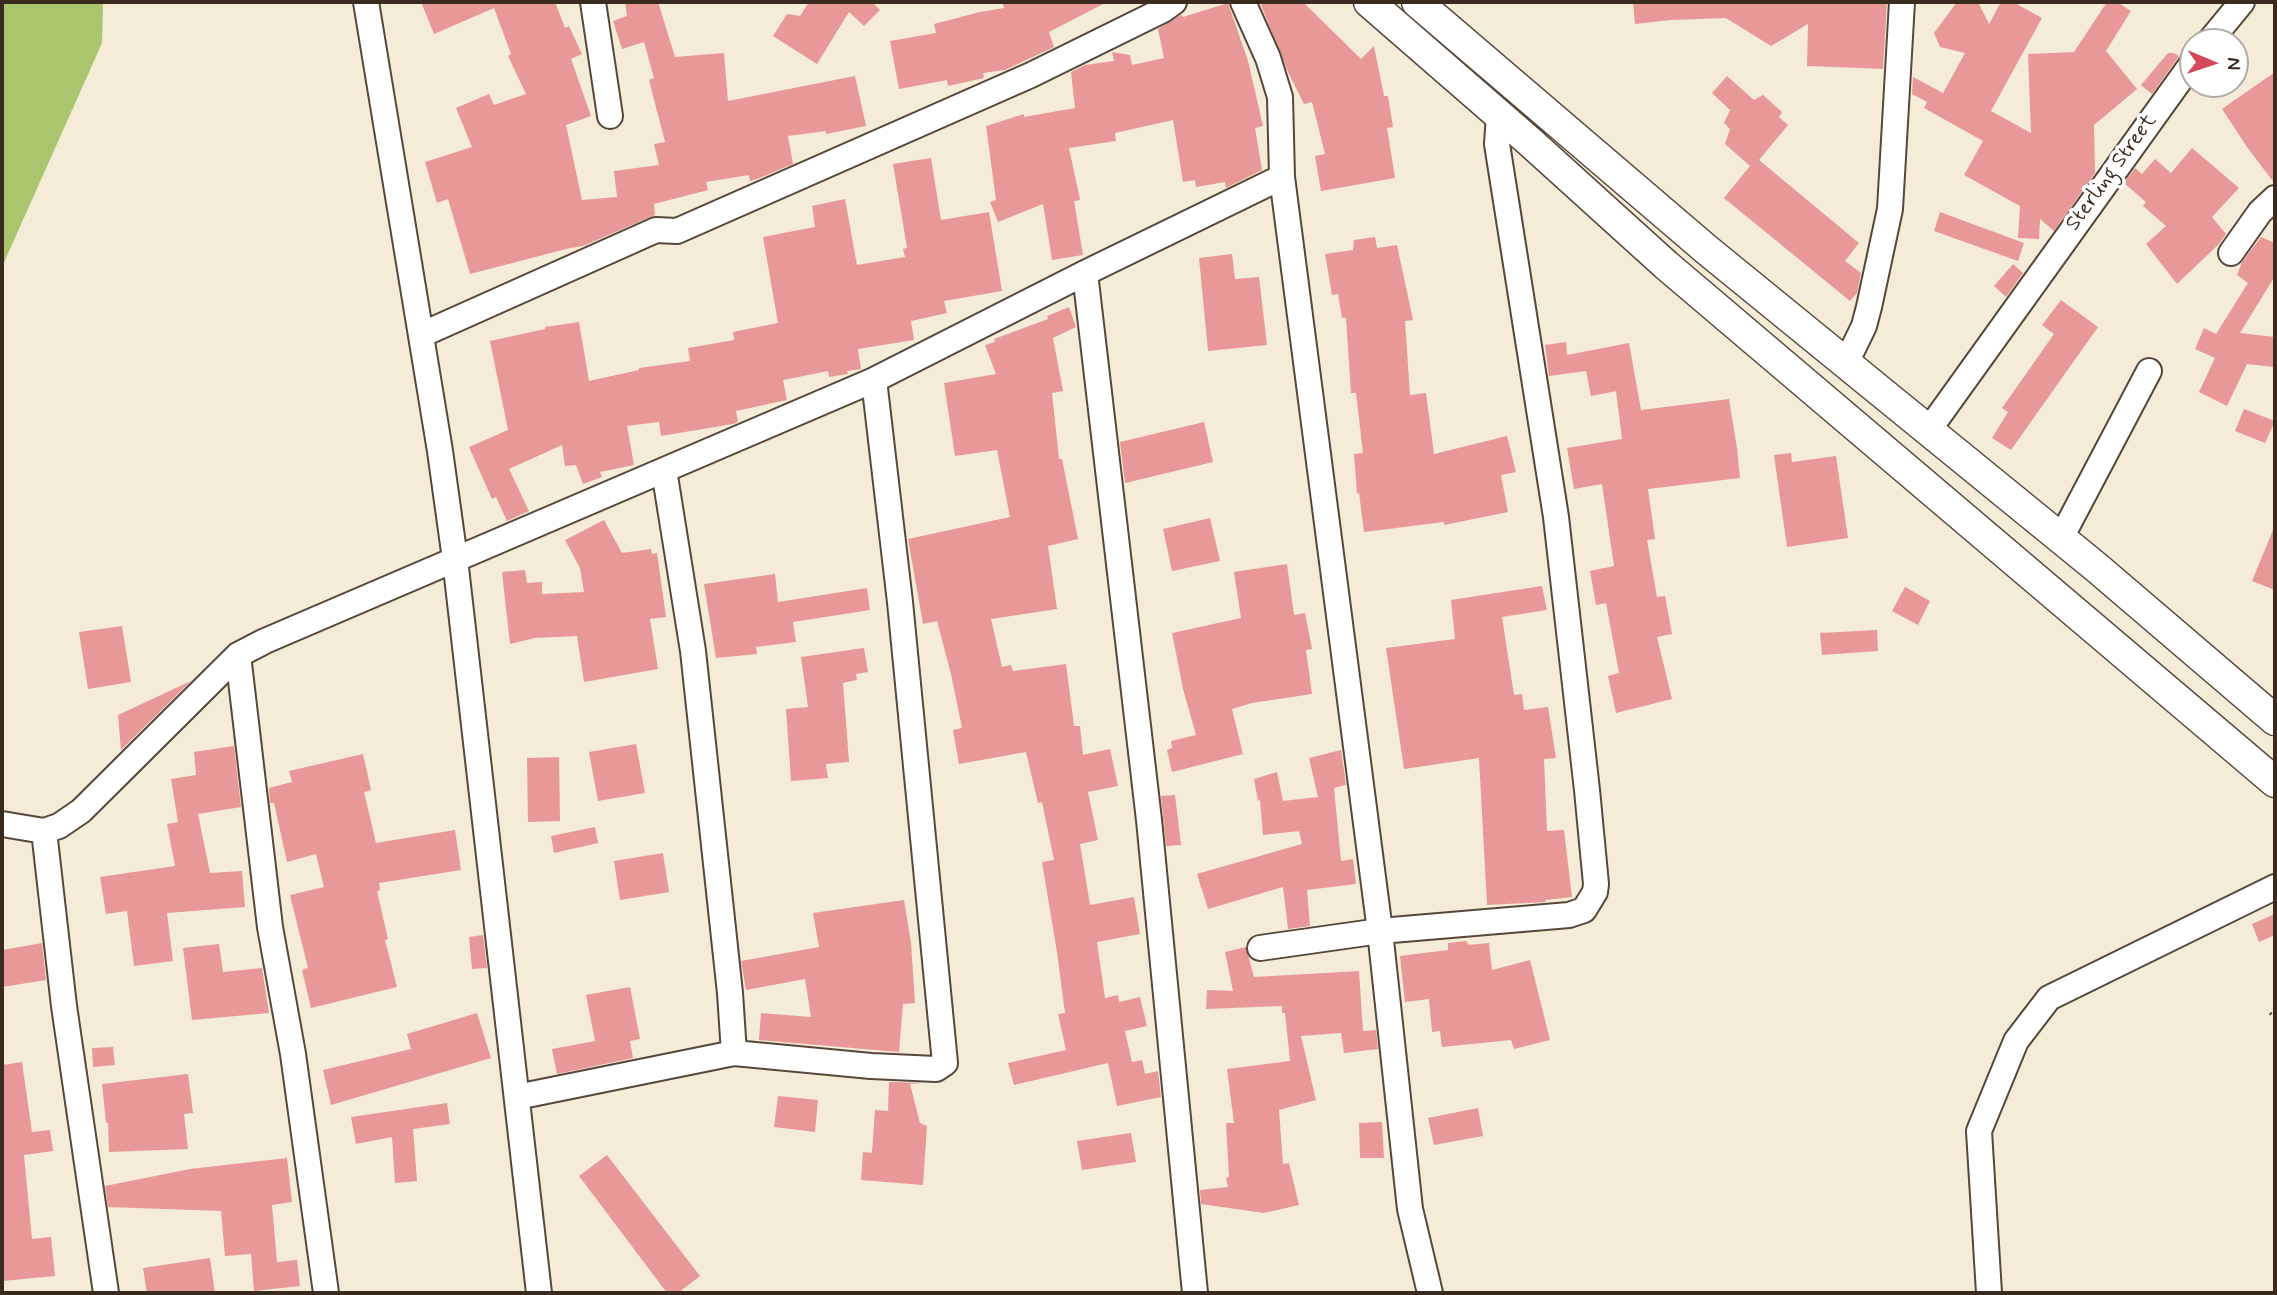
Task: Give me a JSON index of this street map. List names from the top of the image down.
{
  "streets": {
    "street": ["Sterling Street"]
  },
  "north": "right"
}
